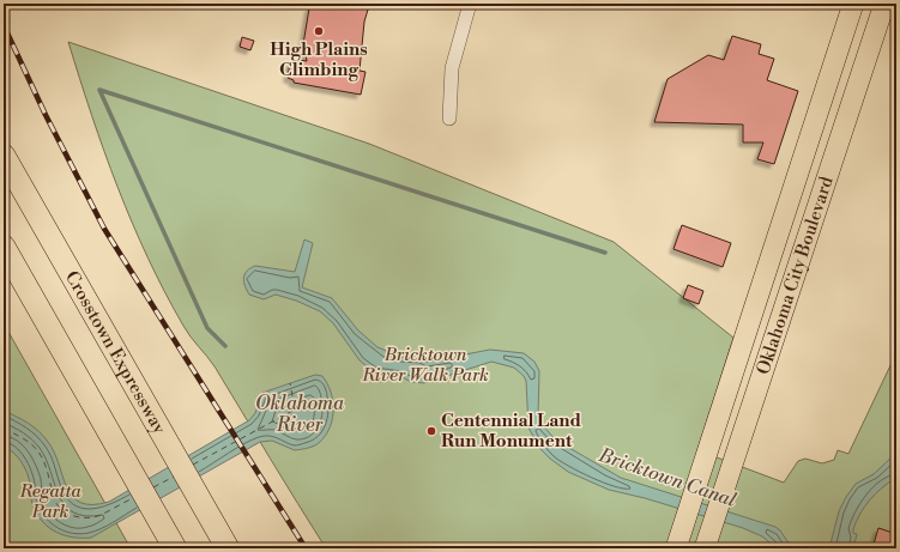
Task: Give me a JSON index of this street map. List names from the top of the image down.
{
  "streets": {
    "highway": ["Crosstown Expressway"],
    "main road": ["Oklahoma City Boulevard"]
  },
  "water": ["Oklahoma River", "Bricktown Canal"],
  "parks": ["Bricktown River Walk Park", "Regatta Park"],
  "places": ["High Plains Climbing", "Centennial Land Run Monument"]
}
